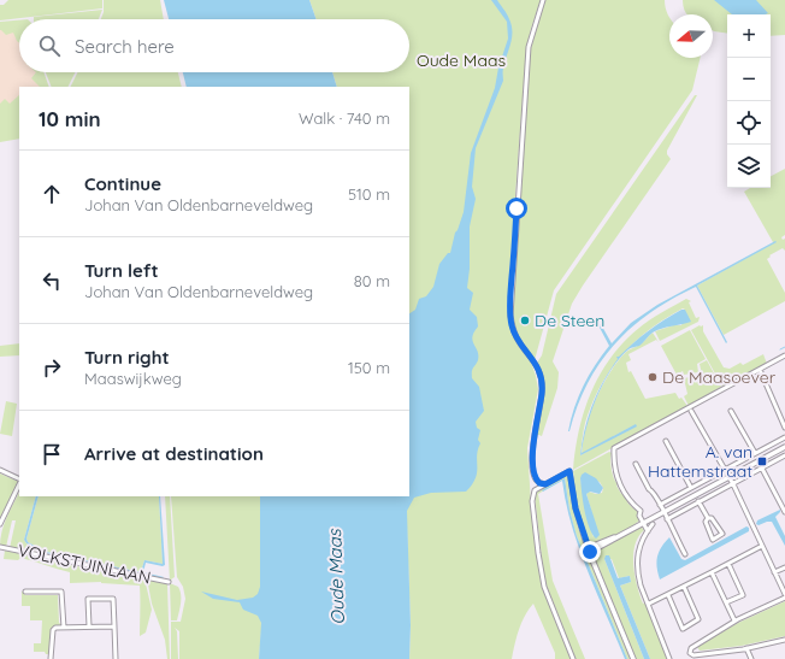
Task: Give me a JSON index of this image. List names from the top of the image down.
{
  "streets": {
    "street": ["VOLKSTUINLAAN"]
  },
  "water": ["Oude Maas"],
  "parks": ["Oude Maas"],
  "places": {
    "other": ["De Steen", "De Maasoever"],
    "transit": ["A. van Hattemstraat"]
  },
  "north": "left",
  "page": {
    "map_buttons": ["+", "−"],
    "search": "Search here",
    "heading": ["10 min", "Walk · 740 m"],
    "list": [
      ["Continue", "Johan Van Oldenbarneveldweg", "510 m"],
      ["Turn left", "Johan Van Oldenbarneveldweg", "80 m"],
      ["Turn right", "Maaswijkweg", "150 m"],
      "Arrive at destination"
    ]
  }
}
